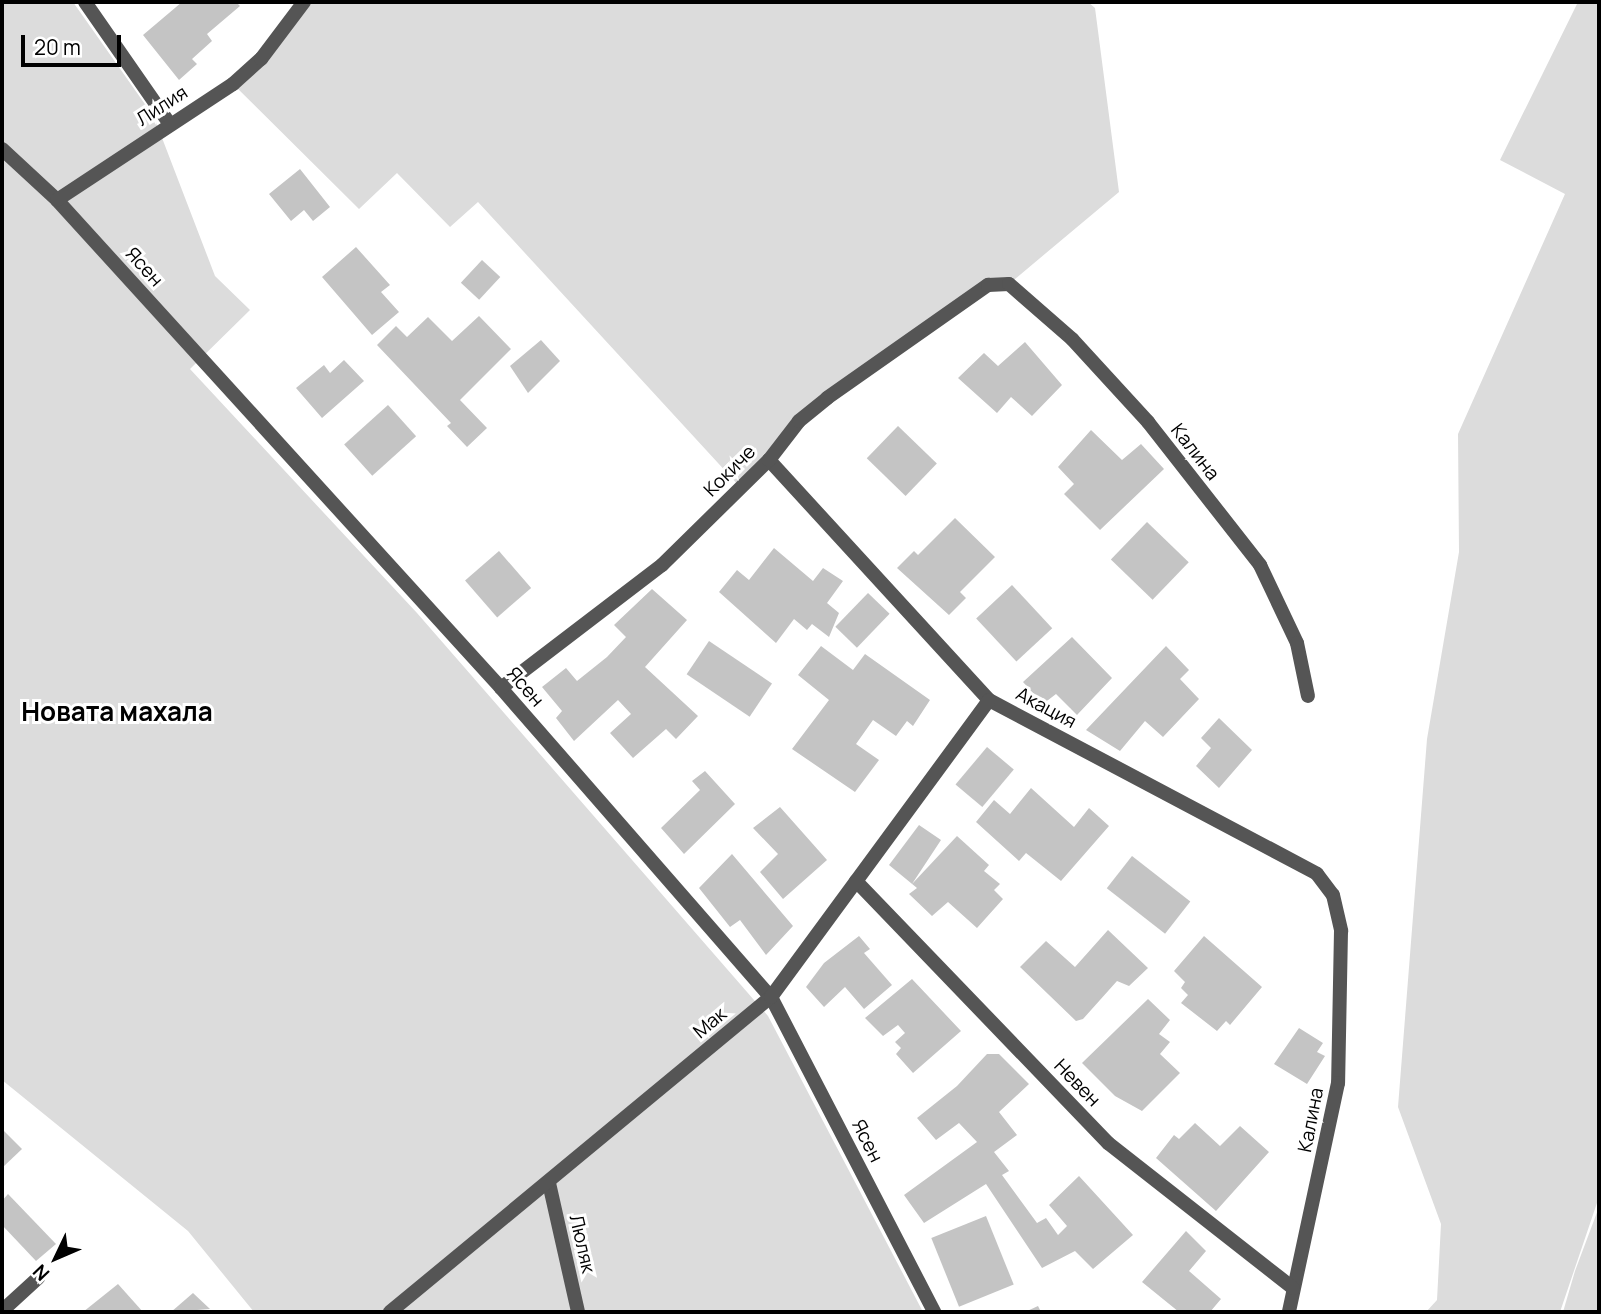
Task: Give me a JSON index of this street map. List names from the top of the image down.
{
  "streets": {
    "street": [
      "Лилия",
      "Ясен",
      "Калина",
      "Кокиче",
      "Акация",
      "Мак",
      "Невен",
      "Люляк"
    ]
  },
  "crossings": [
    ["Лилия", "Ясен"],
    ["Ясен", "Кокиче"],
    ["Ясен", "Мак"],
    ["Калина", "Кокиче"],
    ["Калина", "Акация"],
    ["Калина", "Невен"],
    ["Кокиче", "Акация"],
    ["Акация", "Мак"],
    ["Мак", "Невен"],
    ["Мак", "Люляк"]
  ],
  "districts": ["Новата махала"],
  "scale_bar": "20 m",
  "north": "bottom left"
}
